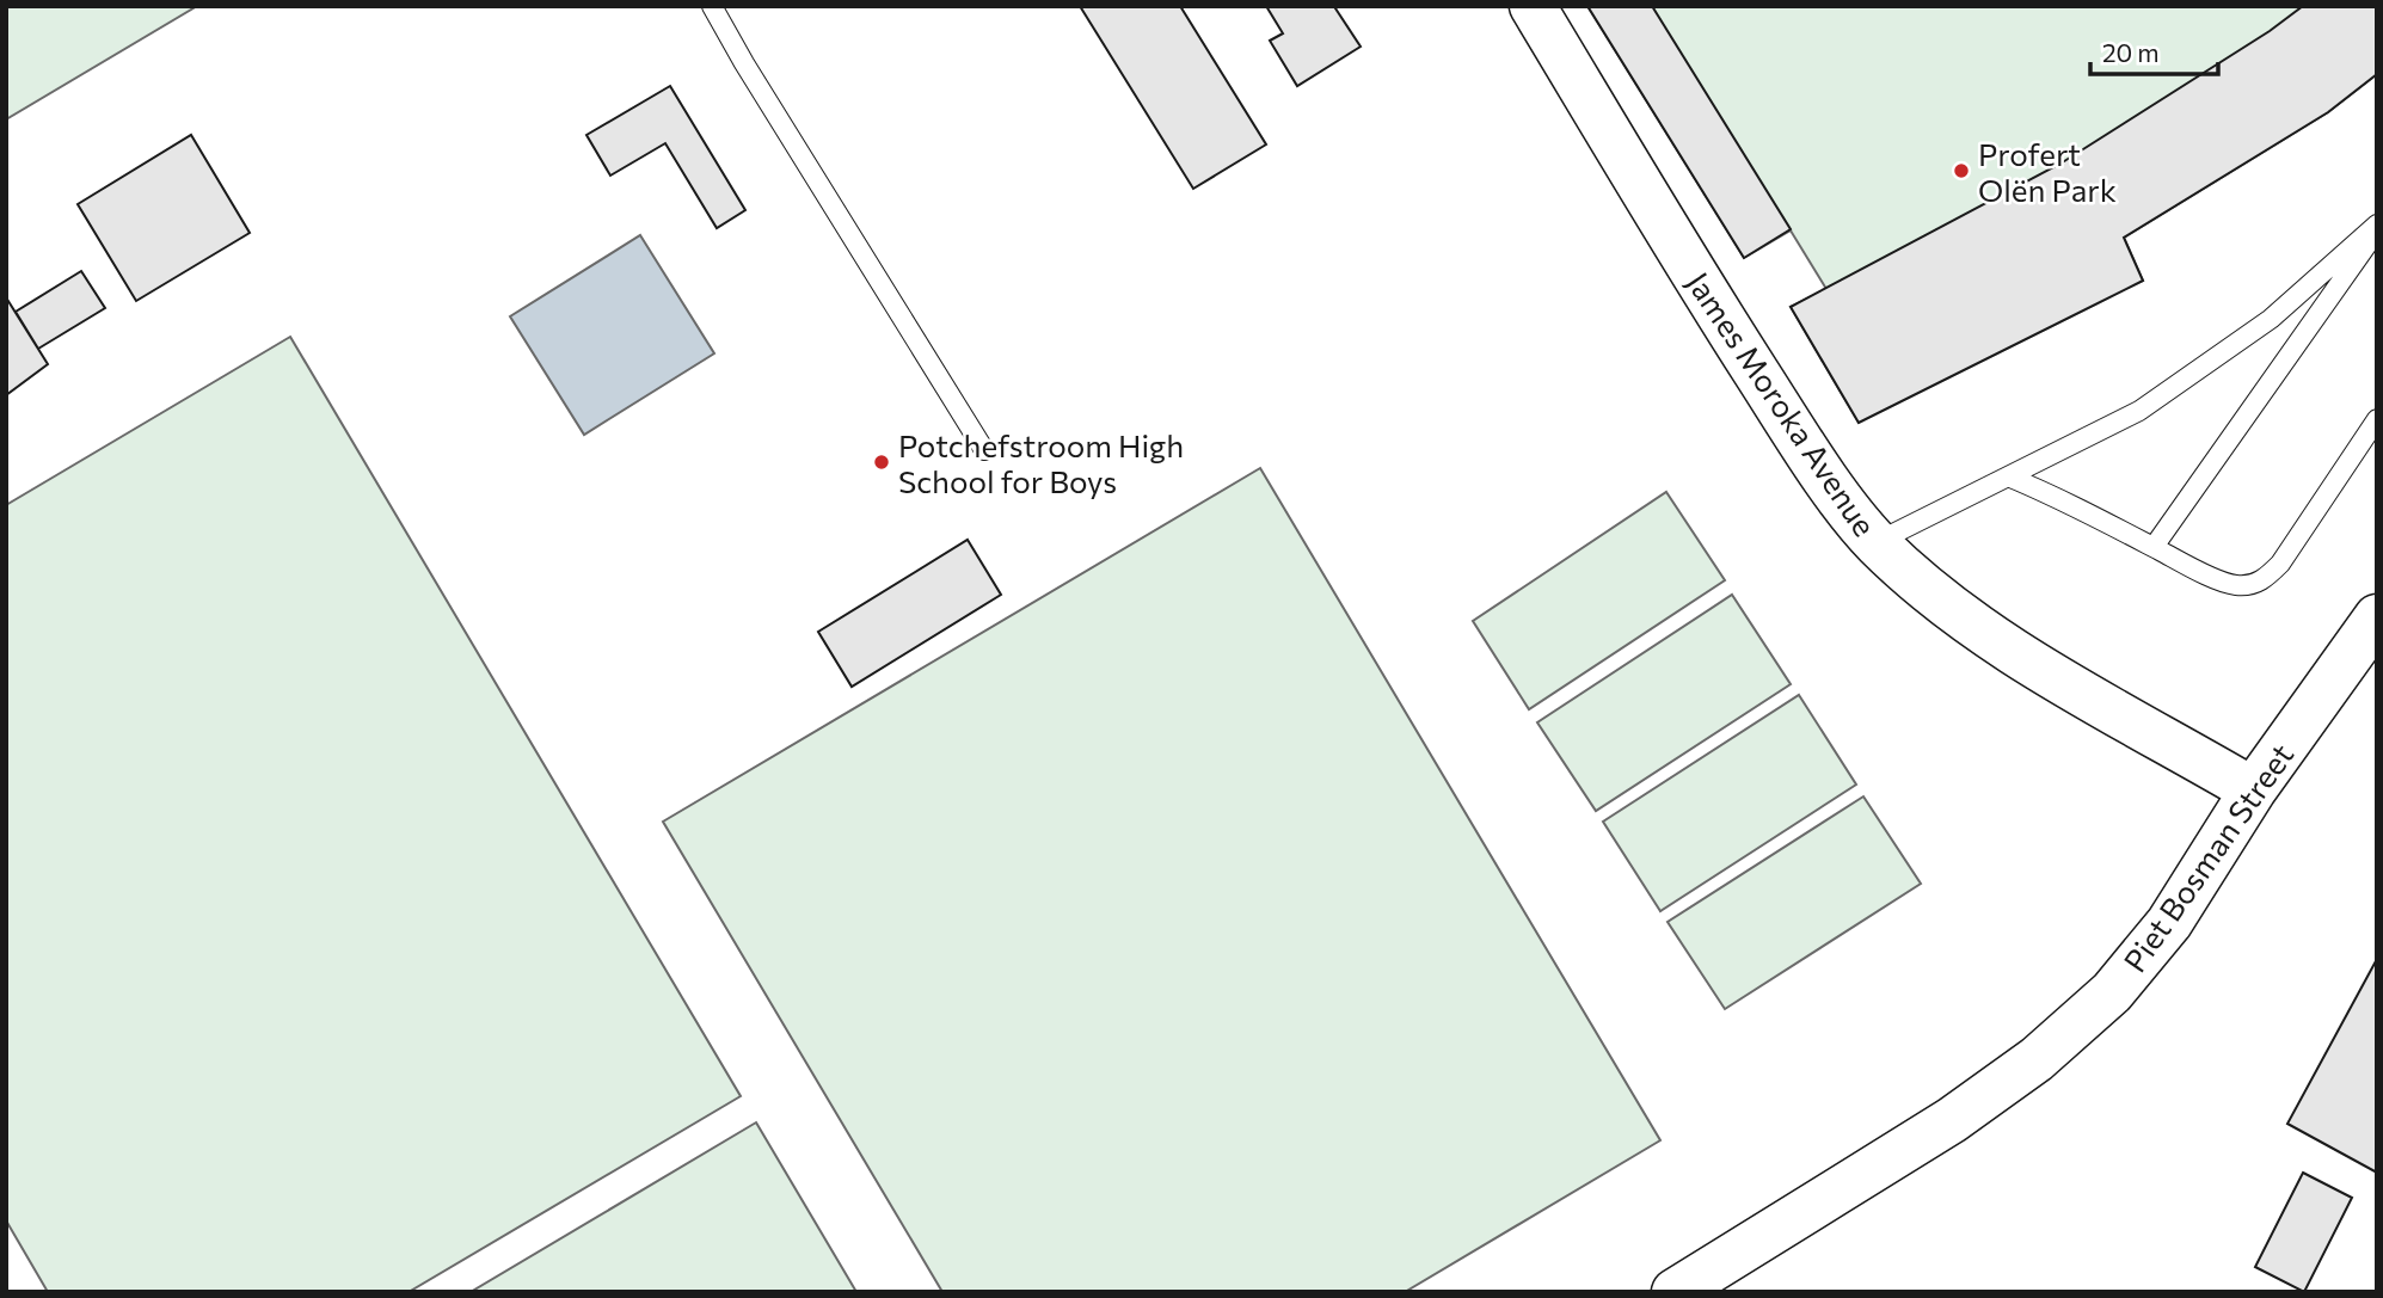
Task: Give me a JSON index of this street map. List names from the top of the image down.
{
  "streets": {
    "street": ["James Moroka Avenue", "Piet Bosman Street"]
  },
  "crossings": [
    ["James Moroka Avenue", "Piet Bosman Street"]
  ],
  "places": ["Profert Olën Park", "Potchefstroom High School for Boys"],
  "scale_bar": "20 m"
}
